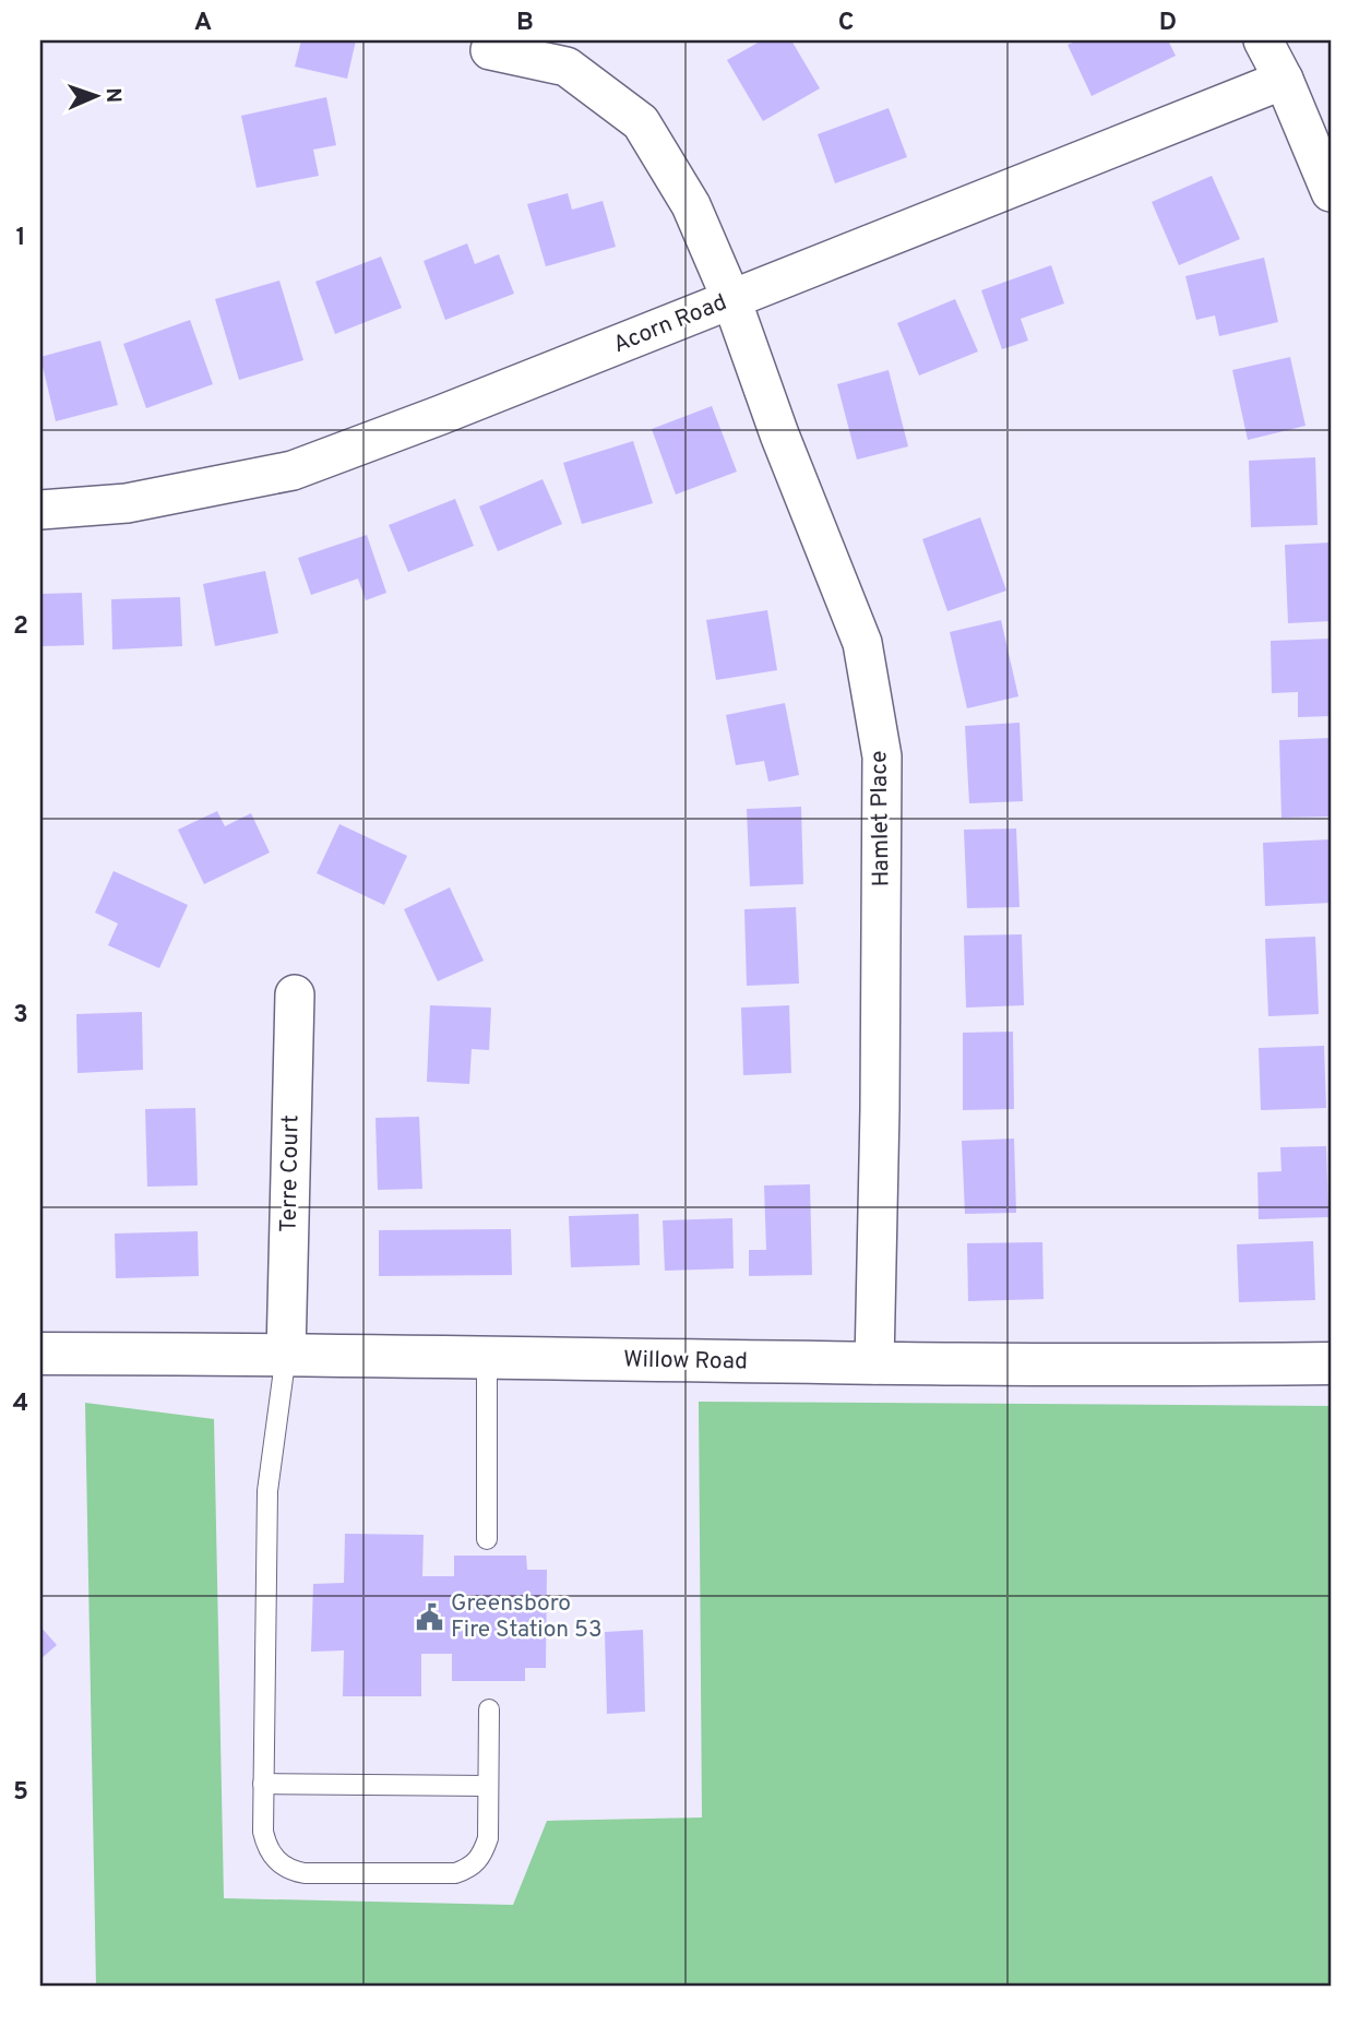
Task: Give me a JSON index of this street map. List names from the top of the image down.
{
  "streets": {
    "street": [
      "Acorn Road",
      "Hamlet Place",
      "Terre Court",
      "Willow Road"
    ]
  },
  "crossings": [
    ["Acorn Road", "Hamlet Place"],
    ["Hamlet Place", "Willow Road"],
    ["Terre Court", "Willow Road"]
  ],
  "places": {
    "public building": ["Greensboro Fire Station 53"]
  },
  "north": "right",
  "grid": {
    "columns": [
      "A",
      "B",
      "C",
      "D"
    ],
    "rows": [
      "1",
      "2",
      "3",
      "4",
      "5"
    ]
  }
}
